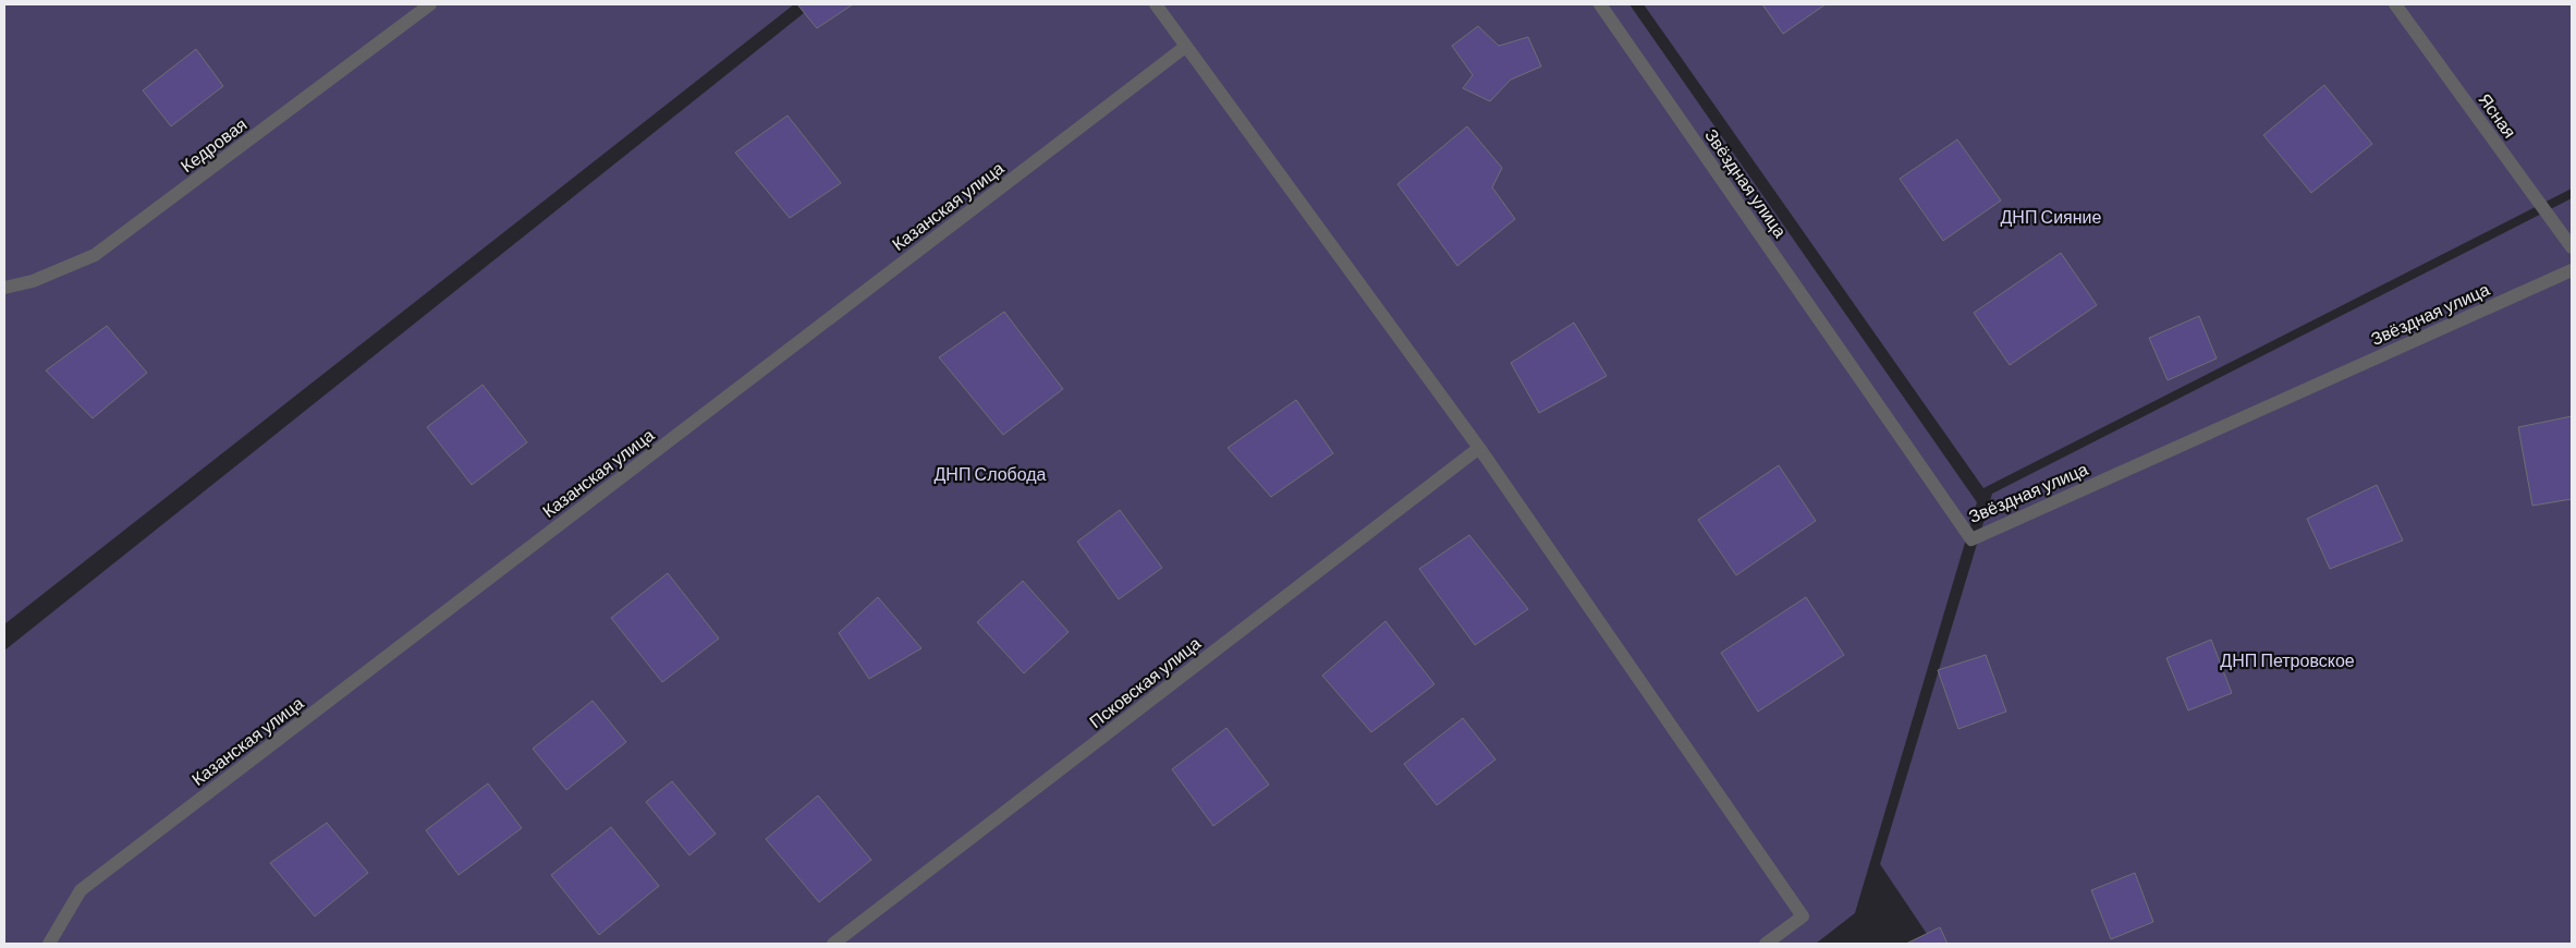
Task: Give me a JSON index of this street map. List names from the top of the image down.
{
  "streets": {
    "street": [
      "Ясная",
      "Кедровая",
      "Звёздная улица",
      "Казанская улица",
      "Псковская улица"
    ]
  },
  "parks": ["ДНП Сияние", "ДНП Слобода", "ДНП Петровское"]
}
